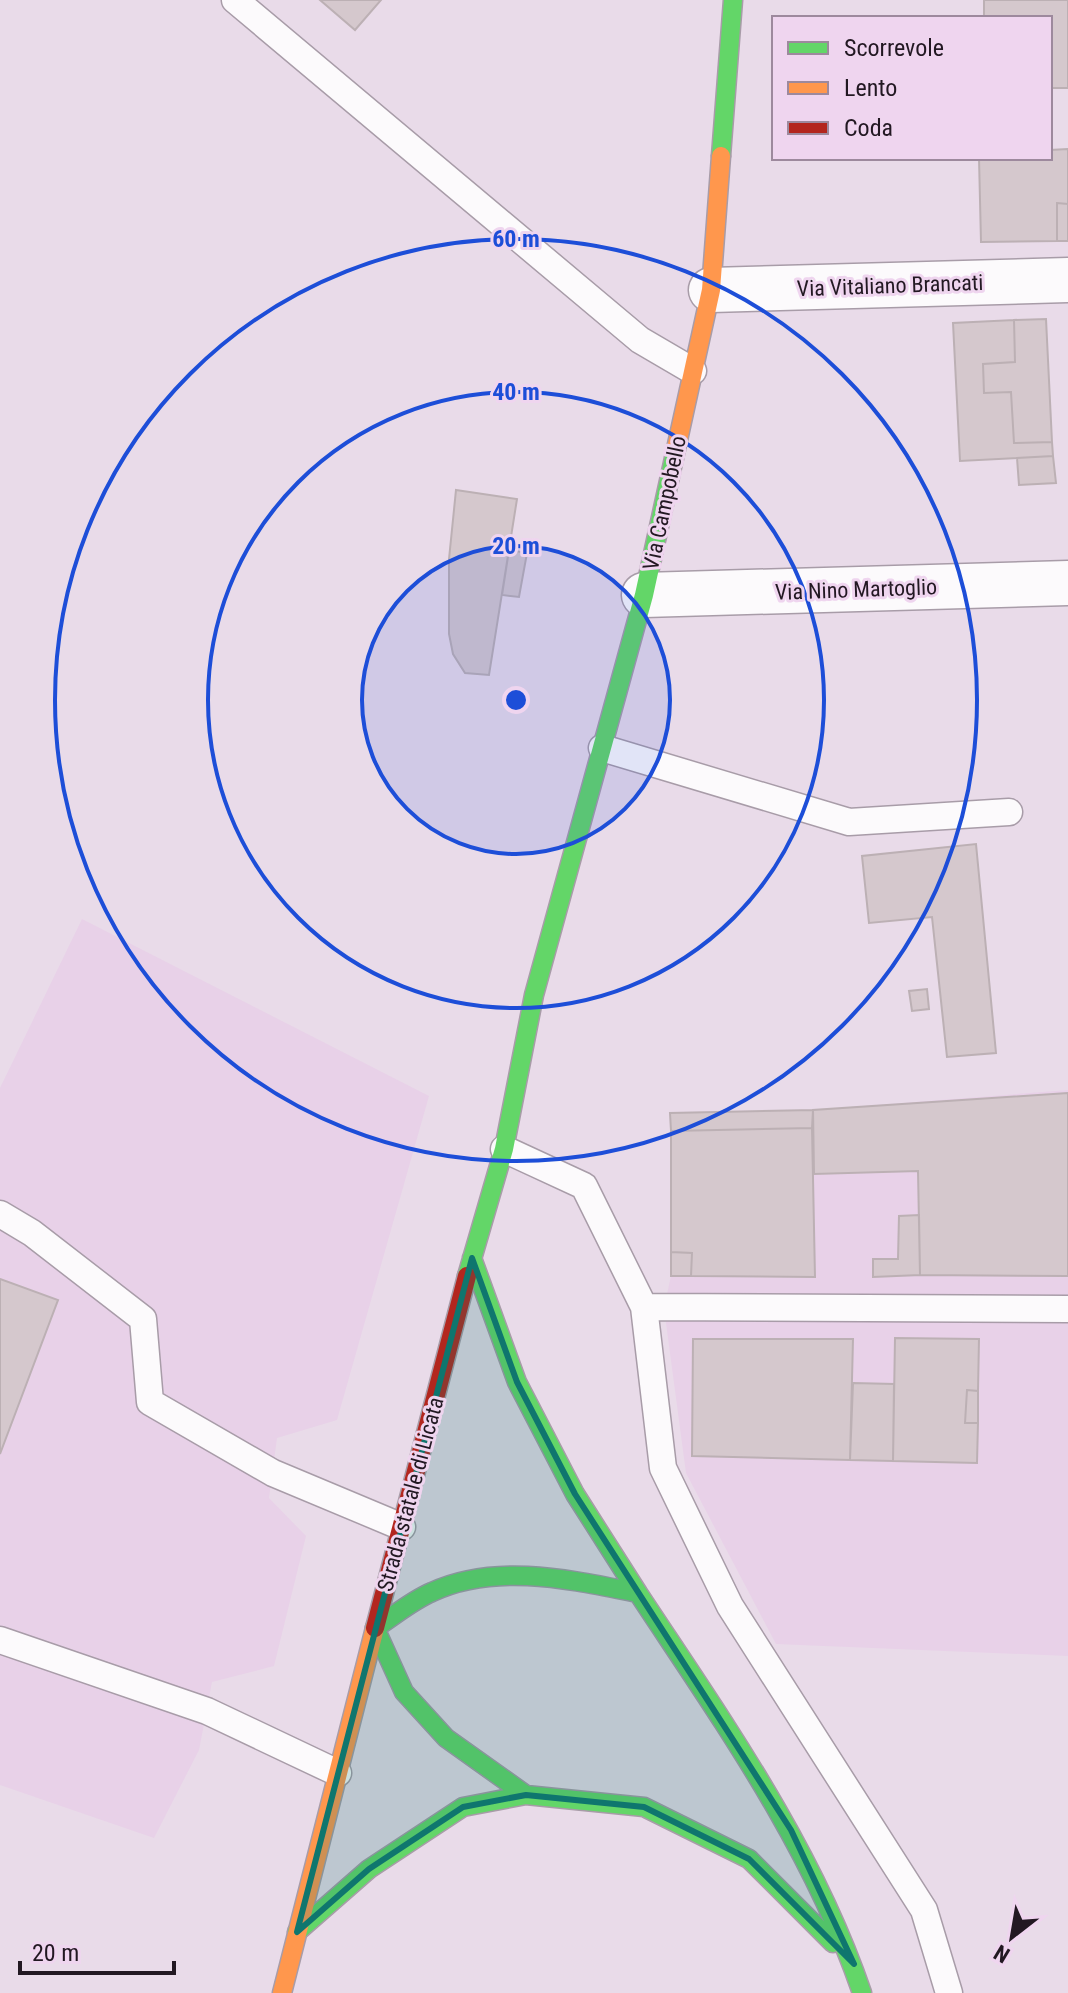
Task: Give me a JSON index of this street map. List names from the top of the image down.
{
  "streets": {
    "main road": ["Via Campobello", "Strada statale di Licata"],
    "street": ["Via Vitaliano Brancati", "Via Nino Martoglio"]
  },
  "crossings": [
    ["Via Vitaliano Brancati", "Via Campobello"],
    ["Via Campobello", "Via Nino Martoglio"],
    ["Via Campobello", "Strada statale di Licata"]
  ],
  "legend": ["Scorrevole", "Lento", "Coda"],
  "scale_bar": "20 m",
  "north": "bottom left",
  "rings": ["60 m", "40 m", "20 m"]
}
